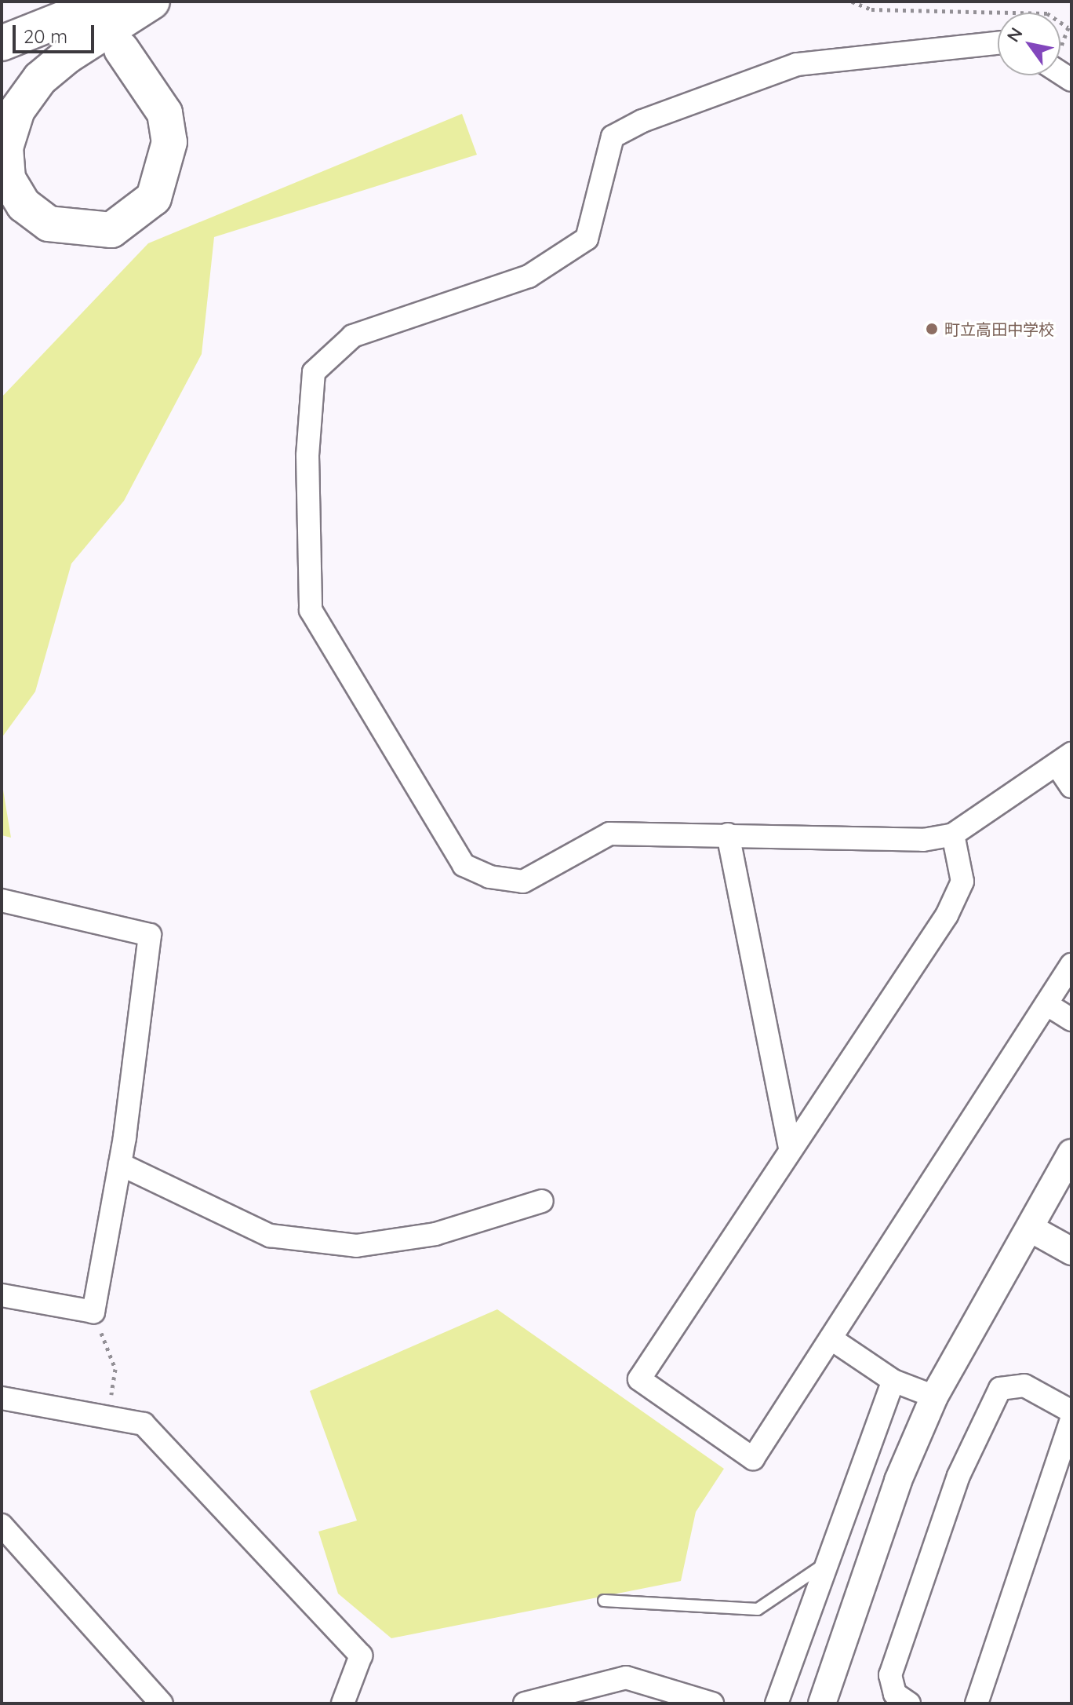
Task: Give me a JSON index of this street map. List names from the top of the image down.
{
  "places": ["町立高田中学校"],
  "scale_bar": "20 m",
  "north": "top left"
}
